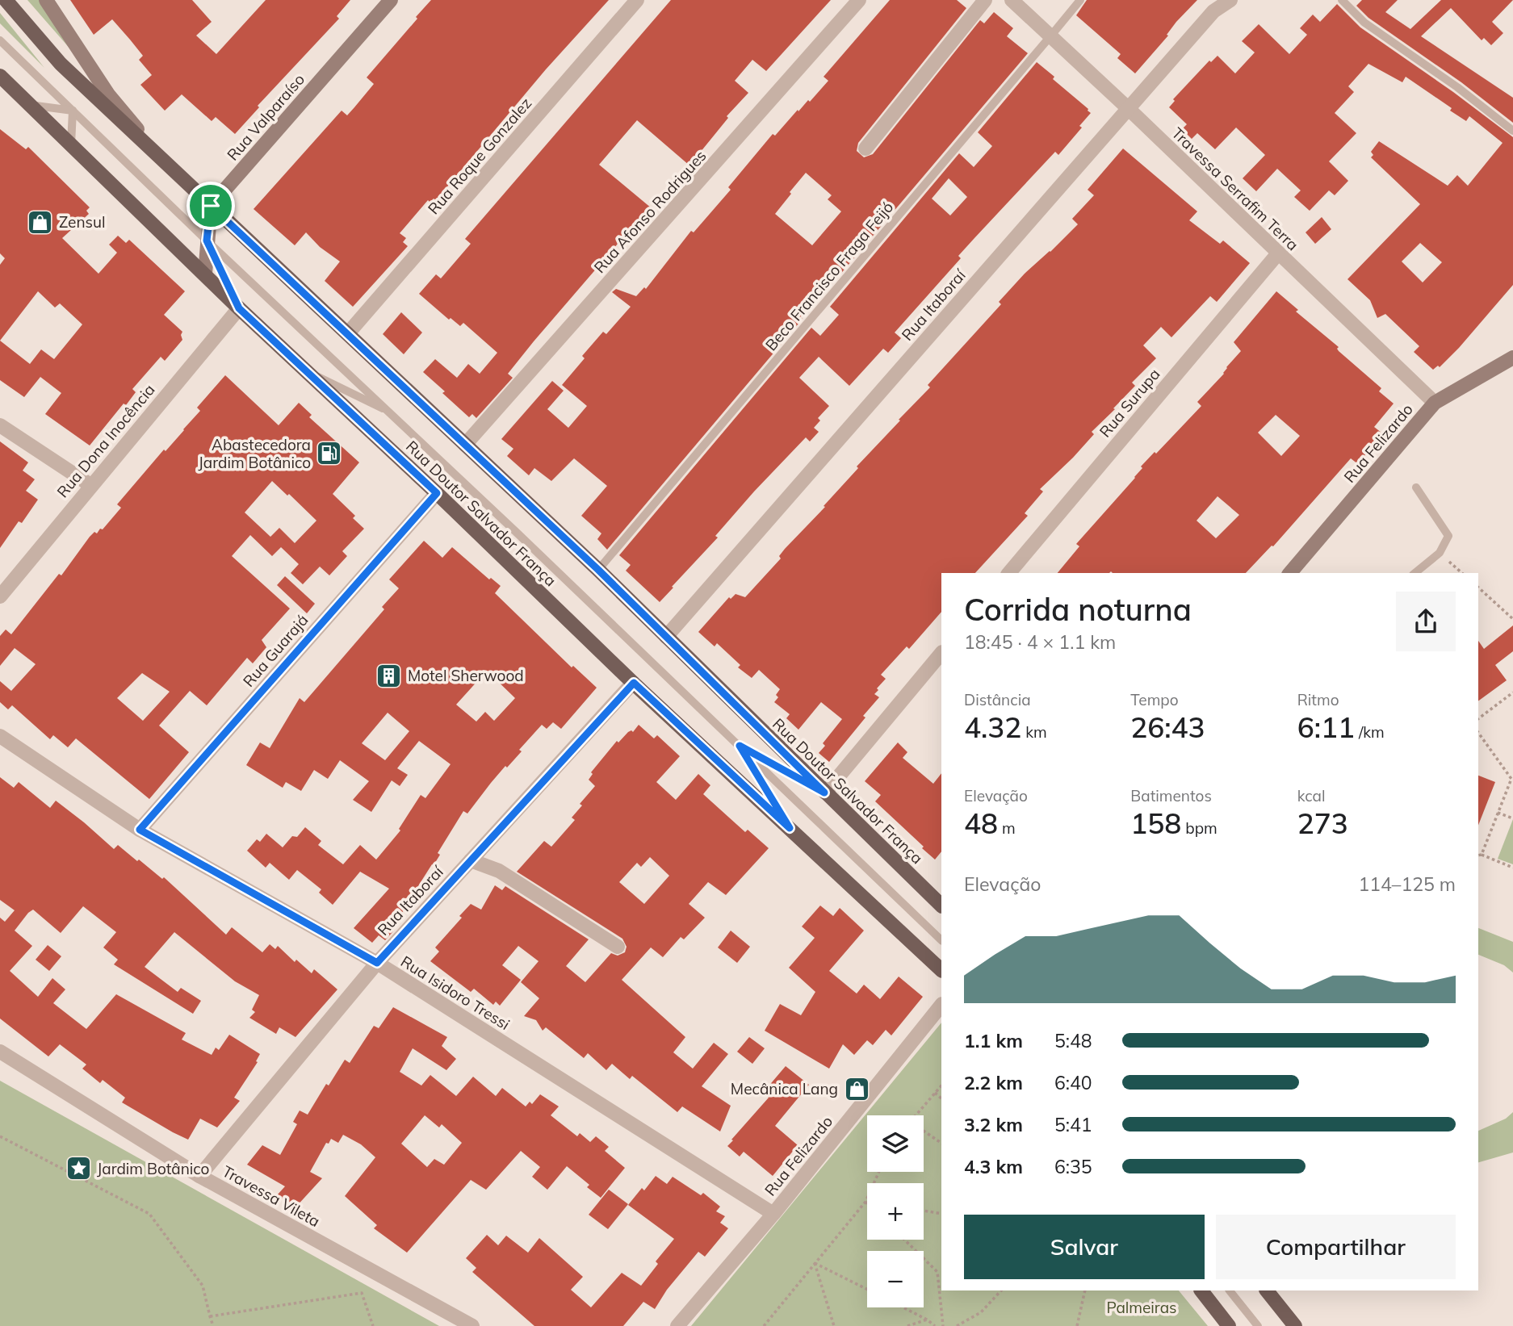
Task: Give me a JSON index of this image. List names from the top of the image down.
{
  "streets": {
    "main road": ["Rua Valparaíso", "Rua Felizardo", "Rua Doutor Salvador França"],
    "street": [
      "Rua Roque Gonzalez",
      "Travessa Serrafim Terra",
      "Rua Afonso Rodrigues",
      "Rua Itaboraí",
      "Rua Surupa",
      "Rua Dona Inocência",
      "Rua Guarajá",
      "Rua Isidoro Tressi",
      "Travessa Vileta"
    ],
    "lane": ["Beco Francisco Fraga Feijó"]
  },
  "crossings": [
    ["Rua Valparaíso", "Rua Doutor Salvador França"],
    ["Rua Roque Gonzalez", "Rua Doutor Salvador França"],
    ["Travessa Serrafim Terra", "Beco Francisco Fraga Feijó"],
    ["Travessa Serrafim Terra", "Rua Itaboraí"],
    ["Travessa Serrafim Terra", "Rua Surupa"],
    ["Travessa Serrafim Terra", "Rua Felizardo"],
    ["Rua Afonso Rodrigues", "Rua Doutor Salvador França"],
    ["Beco Francisco Fraga Feijó", "Rua Doutor Salvador França"],
    ["Rua Itaboraí", "Rua Doutor Salvador França"],
    ["Rua Itaboraí", "Rua Isidoro Tressi"],
    ["Rua Itaboraí", "Travessa Vileta"],
    ["Rua Dona Inocência", "Rua Doutor Salvador França"],
    ["Rua Felizardo", "Rua Isidoro Tressi"],
    ["Rua Doutor Salvador França", "Rua Guarajá"],
    ["Rua Guarajá", "Rua Isidoro Tressi"]
  ],
  "parks": ["Palmeiras"],
  "places": {
    "shop": ["Zensul", "Mecânica Lang"],
    "fuel station": ["Abastecedora Jardim Botânico"],
    "building": ["Motel Sherwood"],
    "place": ["Jardim Botânico"]
  },
  "page": {
    "heading": ["Corrida noturna", "18:45 · 4 × 1.1 km"],
    "stats": [
      ["Distância", "4.32 km"],
      ["Tempo", "26:43"],
      ["Ritmo", "6:11 /km"],
      ["Elevação", "48 m"],
      ["Batimentos", "158 bpm"],
      ["kcal", "273"]
    ],
    "chart": ["Elevação", "114–125 m"],
    "list": [
      {
        "name": "1.1 km",
        "note": "5:48"
      },
      {
        "name": "2.2 km",
        "note": "6:40"
      },
      {
        "name": "3.2 km",
        "note": "5:41"
      },
      {
        "name": "4.3 km",
        "note": "6:35"
      }
    ],
    "map_buttons": ["+", "−"],
    "buttons": ["Salvar", "Compartilhar"]
  }
}
